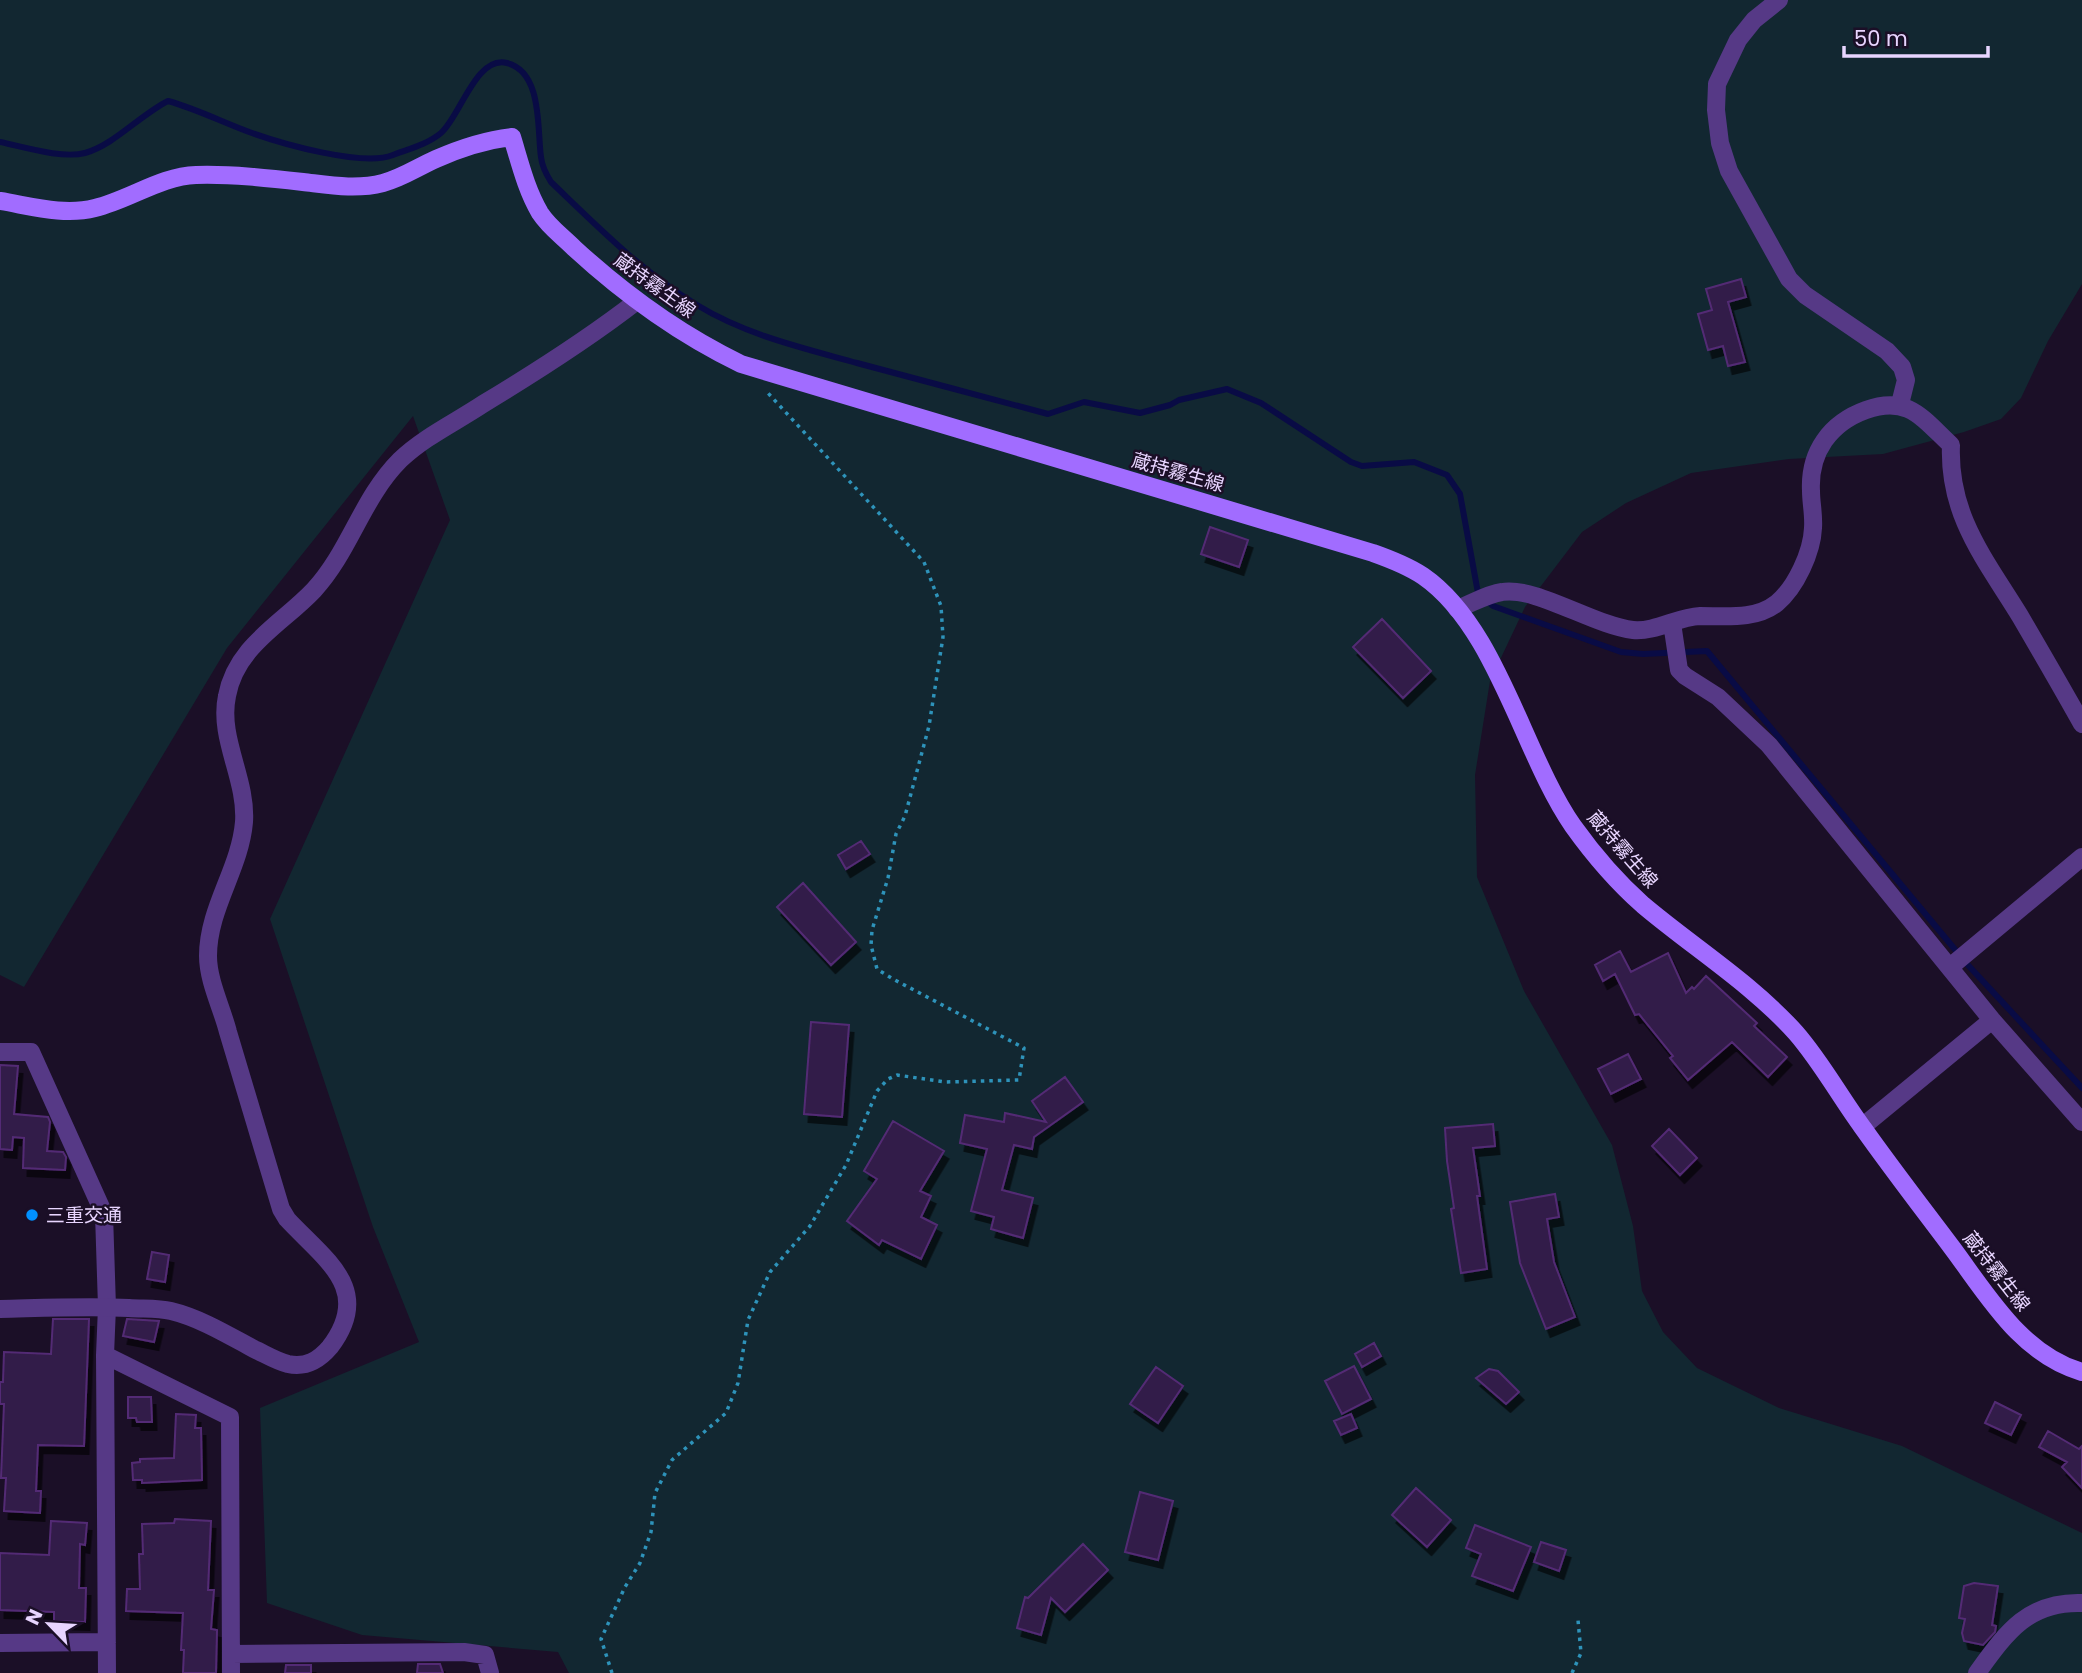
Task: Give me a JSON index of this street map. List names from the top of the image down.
{
  "streets": {
    "main road": ["蔵持霧生線"]
  },
  "places": ["三重交通"],
  "scale_bar": "50 m",
  "north": "top left"
}
